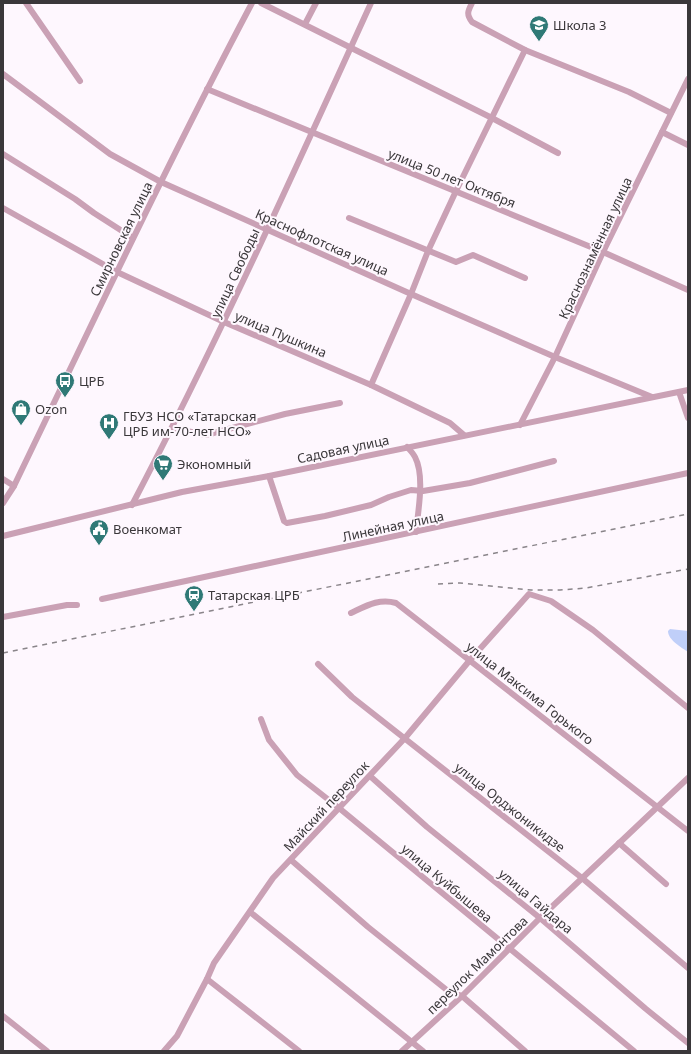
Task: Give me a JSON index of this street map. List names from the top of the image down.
{
  "streets": {
    "street": [
      "улица 50 лет Октября",
      "Смирновская улица",
      "Краснофлотская улица",
      "Краснознамённая улица",
      "улица Свободы",
      "улица Пушкина",
      "Садовая улица",
      "Линейная улица",
      "улица Максима Горького",
      "Майский переулок",
      "улица Орджоникидзе",
      "улица Куйбышева",
      "улица Гайдара",
      "переулок Мамонтова"
    ]
  },
  "crossings": [
    ["улица 50 лет Октября", "Смирновская улица"],
    ["улица 50 лет Октября", "Краснознамённая улица"],
    ["улица 50 лет Октября", "улица Свободы"],
    ["Смирновская улица", "Краснофлотская улица"],
    ["Смирновская улица", "улица Пушкина"],
    ["Краснофлотская улица", "Краснознамённая улица"],
    ["Краснофлотская улица", "улица Свободы"],
    ["Краснофлотская улица", "Садовая улица"],
    ["Краснознамённая улица", "Садовая улица"],
    ["улица Свободы", "улица Пушкина"],
    ["улица Свободы", "Садовая улица"],
    ["улица Пушкина", "Садовая улица"],
    ["улица Максима Горького", "Майский переулок"],
    ["улица Максима Горького", "переулок Мамонтова"],
    ["Майский переулок", "улица Орджоникидзе"],
    ["Майский переулок", "улица Куйбышева"],
    ["Майский переулок", "улица Гайдара"],
    ["улица Орджоникидзе", "переулок Мамонтова"],
    ["улица Куйбышева", "переулок Мамонтова"],
    ["улица Гайдара", "переулок Мамонтова"]
  ],
  "places": {
    "school or university": ["Школа 3"],
    "bus stop": ["ЦРБ"],
    "shop": ["Ozon"],
    "hospital": ["ГБУЗ НСО «Татарская ЦРБ им-70-лет НСО»"],
    "supermarket": ["Экономный"],
    "public building": ["Военкомат"],
    "station": ["Татарская ЦРБ"]
  }
}
